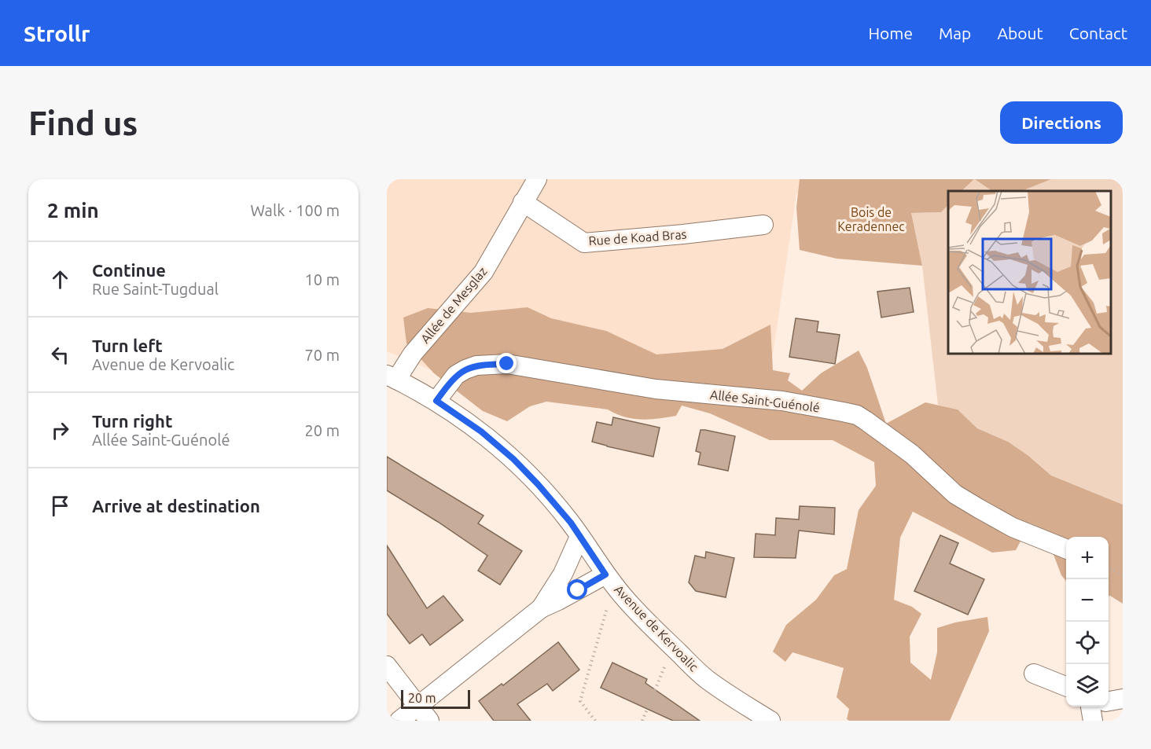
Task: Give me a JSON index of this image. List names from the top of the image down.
{
  "streets": {
    "street": [
      "Rue de Koad Bras",
      "Allée de Mesglaz",
      "Allée Saint-Guénolé",
      "Avenue de Kervoalic"
    ]
  },
  "crossings": [
    ["Rue de Koad Bras", "Allée de Mesglaz"],
    ["Allée de Mesglaz", "Avenue de Kervoalic"],
    ["Allée Saint-Guénolé", "Avenue de Kervoalic"]
  ],
  "parks": ["Bois de Keradennec"],
  "scale_bar": "20 m",
  "page": {
    "header": "Strollr",
    "nav": [
      "Home",
      "Map",
      "About",
      "Contact"
    ],
    "buttons": "Directions",
    "title": "Find us",
    "heading": ["2 min", "Walk · 100 m"],
    "list": [
      ["Continue", "Rue Saint-Tugdual", "10 m"],
      ["Turn left", "Avenue de Kervoalic", "70 m"],
      ["Turn right", "Allée Saint-Guénolé", "20 m"],
      "Arrive at destination"
    ],
    "map_buttons": ["+", "−"],
    "scale": "20 m"
  }
}
